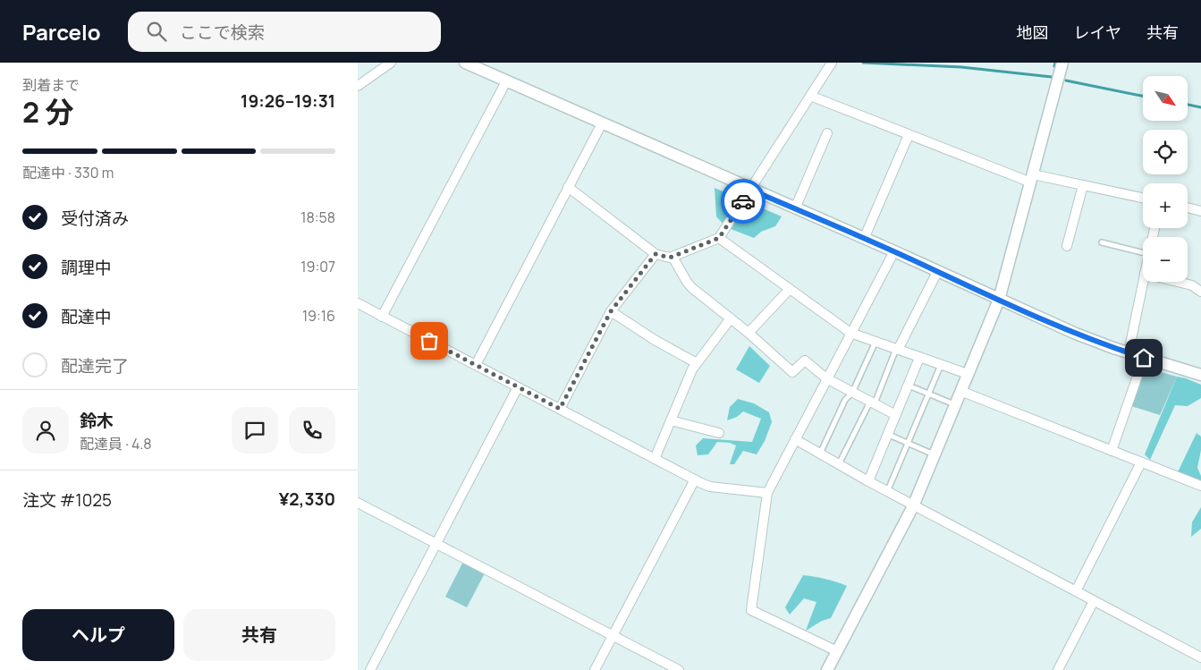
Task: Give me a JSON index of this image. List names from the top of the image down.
{
  "north": "bottom right",
  "page": {
    "header": "Parcelo",
    "search": "ここで検索",
    "nav": ["地図", "レイヤ", "共有"],
    "heading": ["2 分", "到着まで", "19:26–19:31"],
    "panel": [
      "鈴木",
      "配達員 · 4.8",
      "注文 #1025",
      "¥2,330"
    ],
    "map_buttons": ["+", "−"],
    "bar": "配達中 · 330 m",
    "list": [
      ["受付済み", "18:58"],
      ["調理中", "19:07"],
      ["配達中", "19:16"],
      "配達完了"
    ],
    "buttons": ["ヘルプ", "共有"]
  }
}
